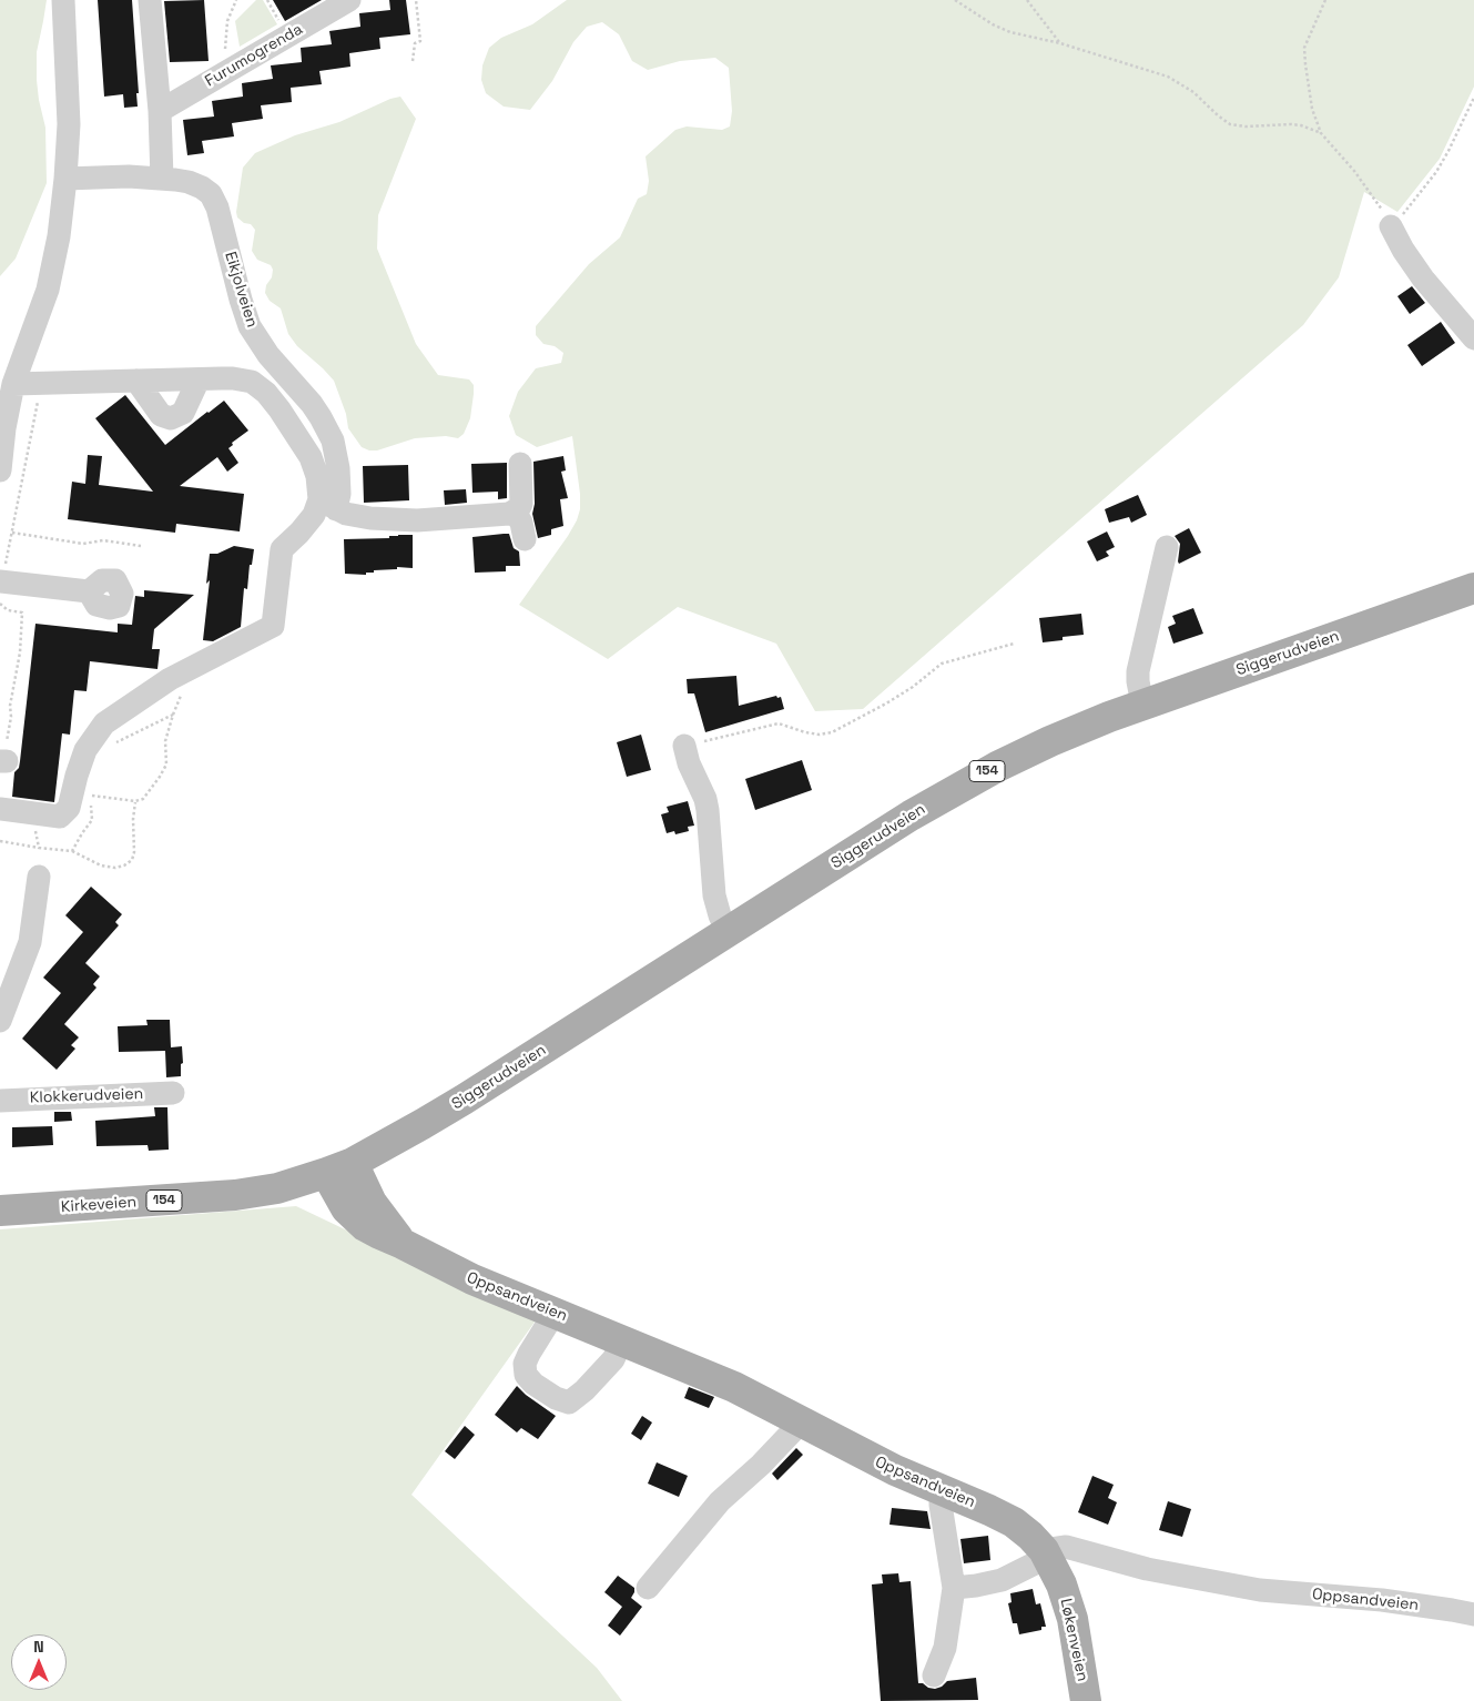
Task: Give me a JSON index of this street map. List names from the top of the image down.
{
  "streets": {
    "main road": [
      "Siggerudveien",
      "154",
      "Kirkeveien",
      "Oppsandveien",
      "Løkenveien"
    ],
    "street": ["Furumogrenda", "Eikjolveien", "Klokkerudveien"]
  },
  "crossings": [
    ["Siggerudveien", "Kirkeveien"],
    ["Siggerudveien", "Oppsandveien"],
    ["Kirkeveien", "Oppsandveien"],
    ["Oppsandveien", "Løkenveien"]
  ],
  "north": "top"
}
